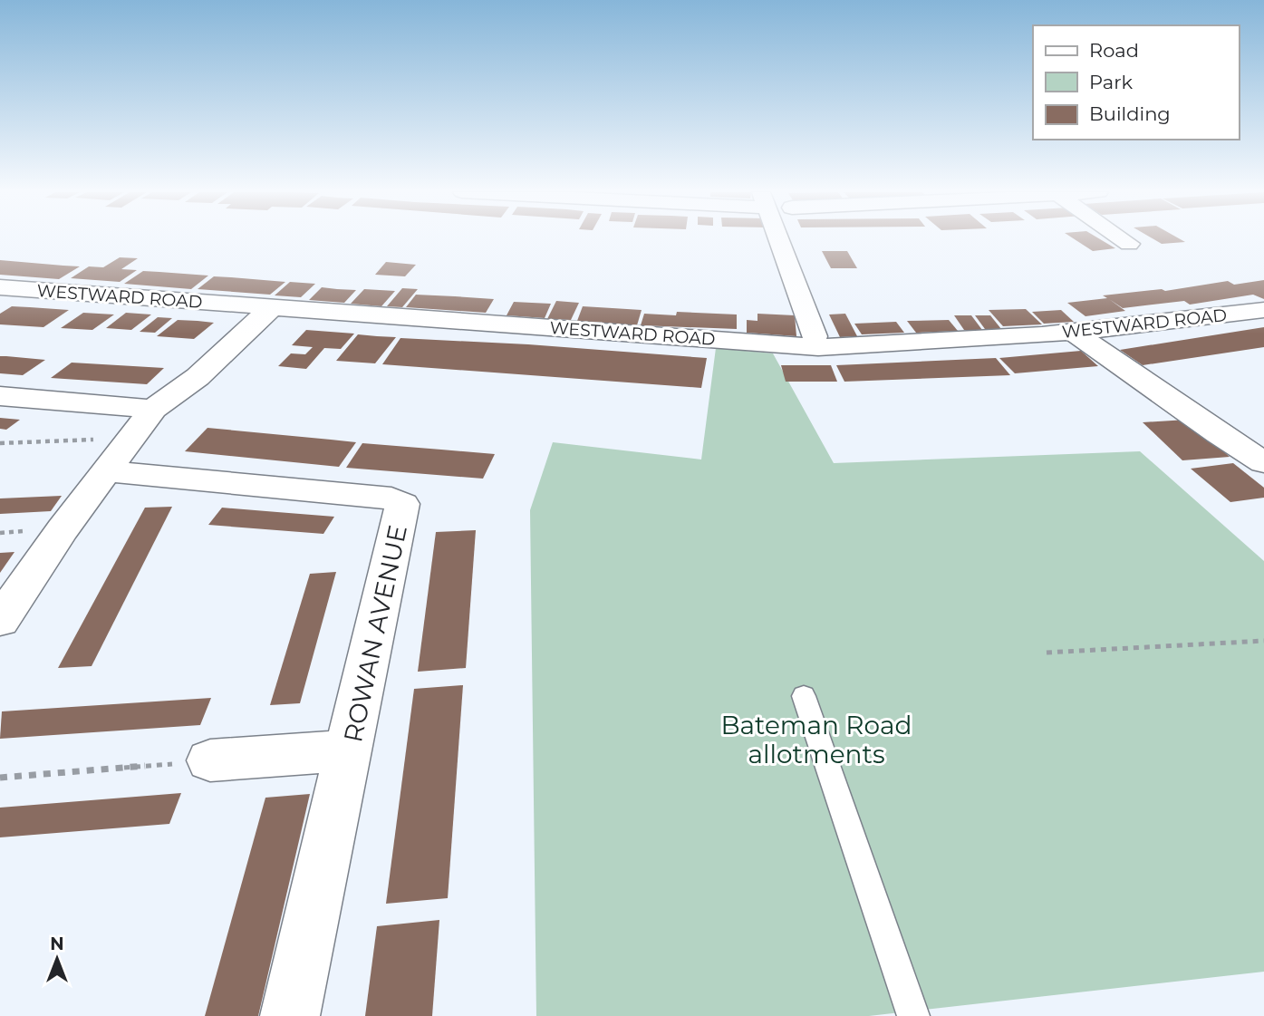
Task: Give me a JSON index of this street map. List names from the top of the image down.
{
  "streets": {
    "street": ["WESTWARD ROAD", "ROWAN AVENUE"]
  },
  "parks": ["Bateman Road allotments"],
  "legend": ["Road", "Park", "Building"],
  "north": "top"
}
